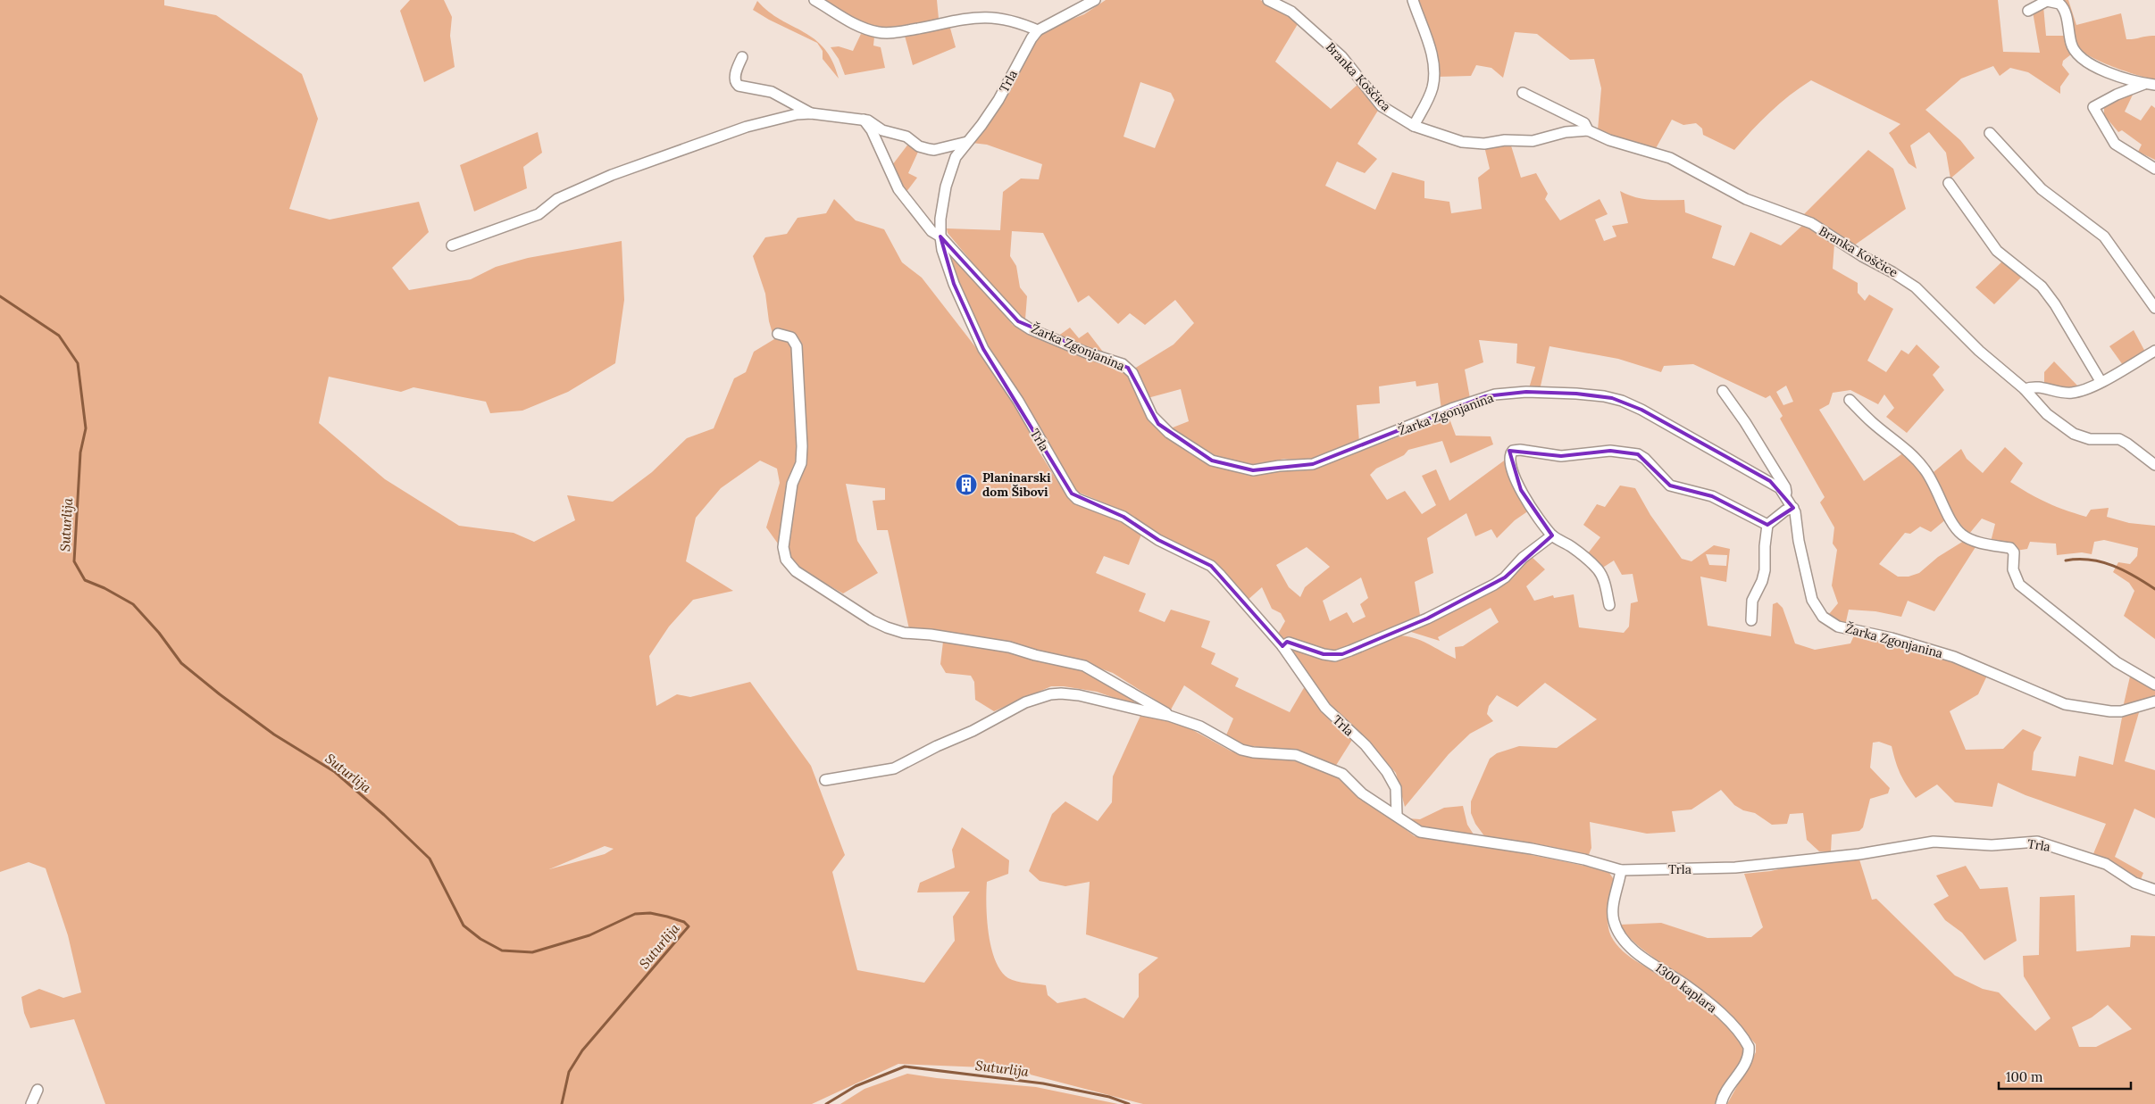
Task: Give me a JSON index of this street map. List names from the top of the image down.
{
  "streets": {
    "street": [
      "Branka Koščica",
      "Trla",
      "Branka Koščice",
      "Žarka Zgonjanina",
      "1300 kaplara"
    ]
  },
  "crossings": [
    ["Branka Koščica", "Branka Koščice"],
    ["Trla", "Žarka Zgonjanina"],
    ["Trla", "1300 kaplara"]
  ],
  "water": ["Suturlija"],
  "places": {
    "building": ["Planinarski dom Šibovi"]
  },
  "scale_bar": "100 m"
}
